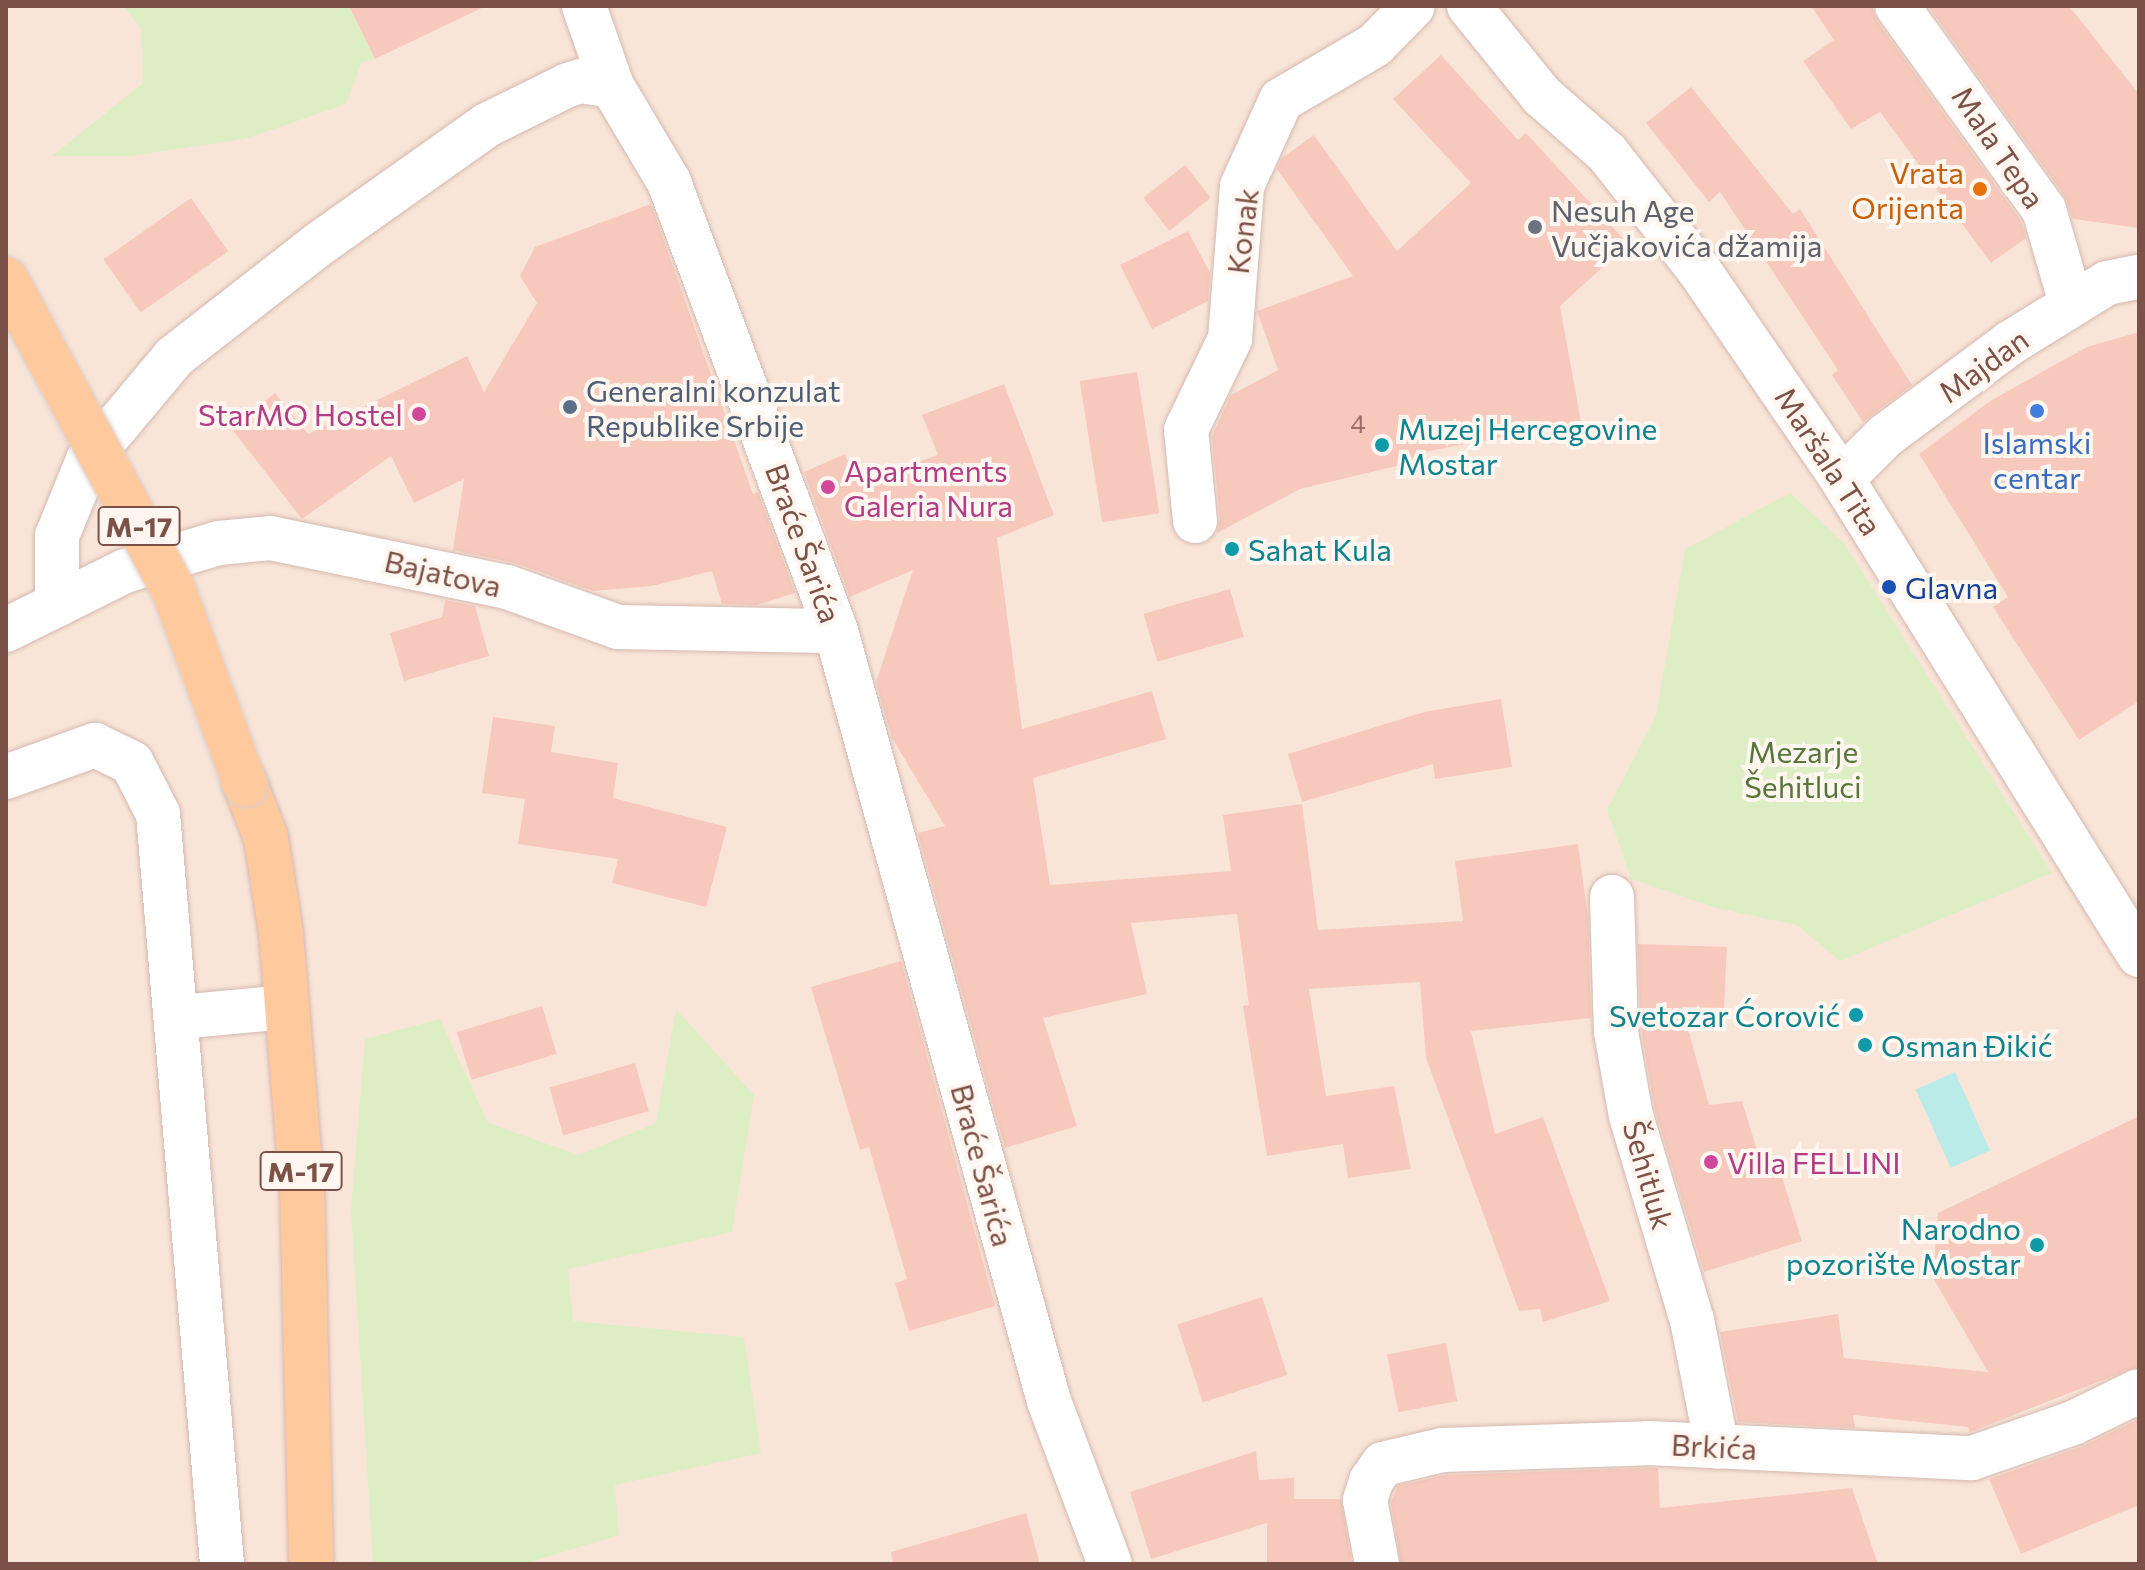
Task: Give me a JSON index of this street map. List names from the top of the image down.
{
  "streets": {
    "main road": ["M-17"],
    "street": [
      "Mala Tepa",
      "Konak",
      "Majdan",
      "Maršala Tita",
      "Braće Šarića",
      "Bajatova",
      "Šehitluk",
      "Brkića"
    ]
  },
  "crossings": [
    ["Mala Tepa", "Majdan"],
    ["Majdan", "Maršala Tita"],
    ["Braće Šarića", "Bajatova"],
    ["Šehitluk", "Brkića"]
  ],
  "parks": ["Mezarje Šehitluci"],
  "places": [
    "Vrata Orijenta",
    "Nesuh Age Vučjakovića džamija",
    "Generalni konzulat Republike Srbije",
    "Islamski centar",
    "StarMO Hostel",
    "Muzej Hercegovine Mostar",
    "Apartments Galeria Nura",
    "Sahat Kula",
    "Glavna",
    "Svetozar Ćorović",
    "Osman Đikić",
    "Villa FELLINI",
    "Narodno pozorište Mostar"
  ],
  "house_numbers": ["4"]
}
